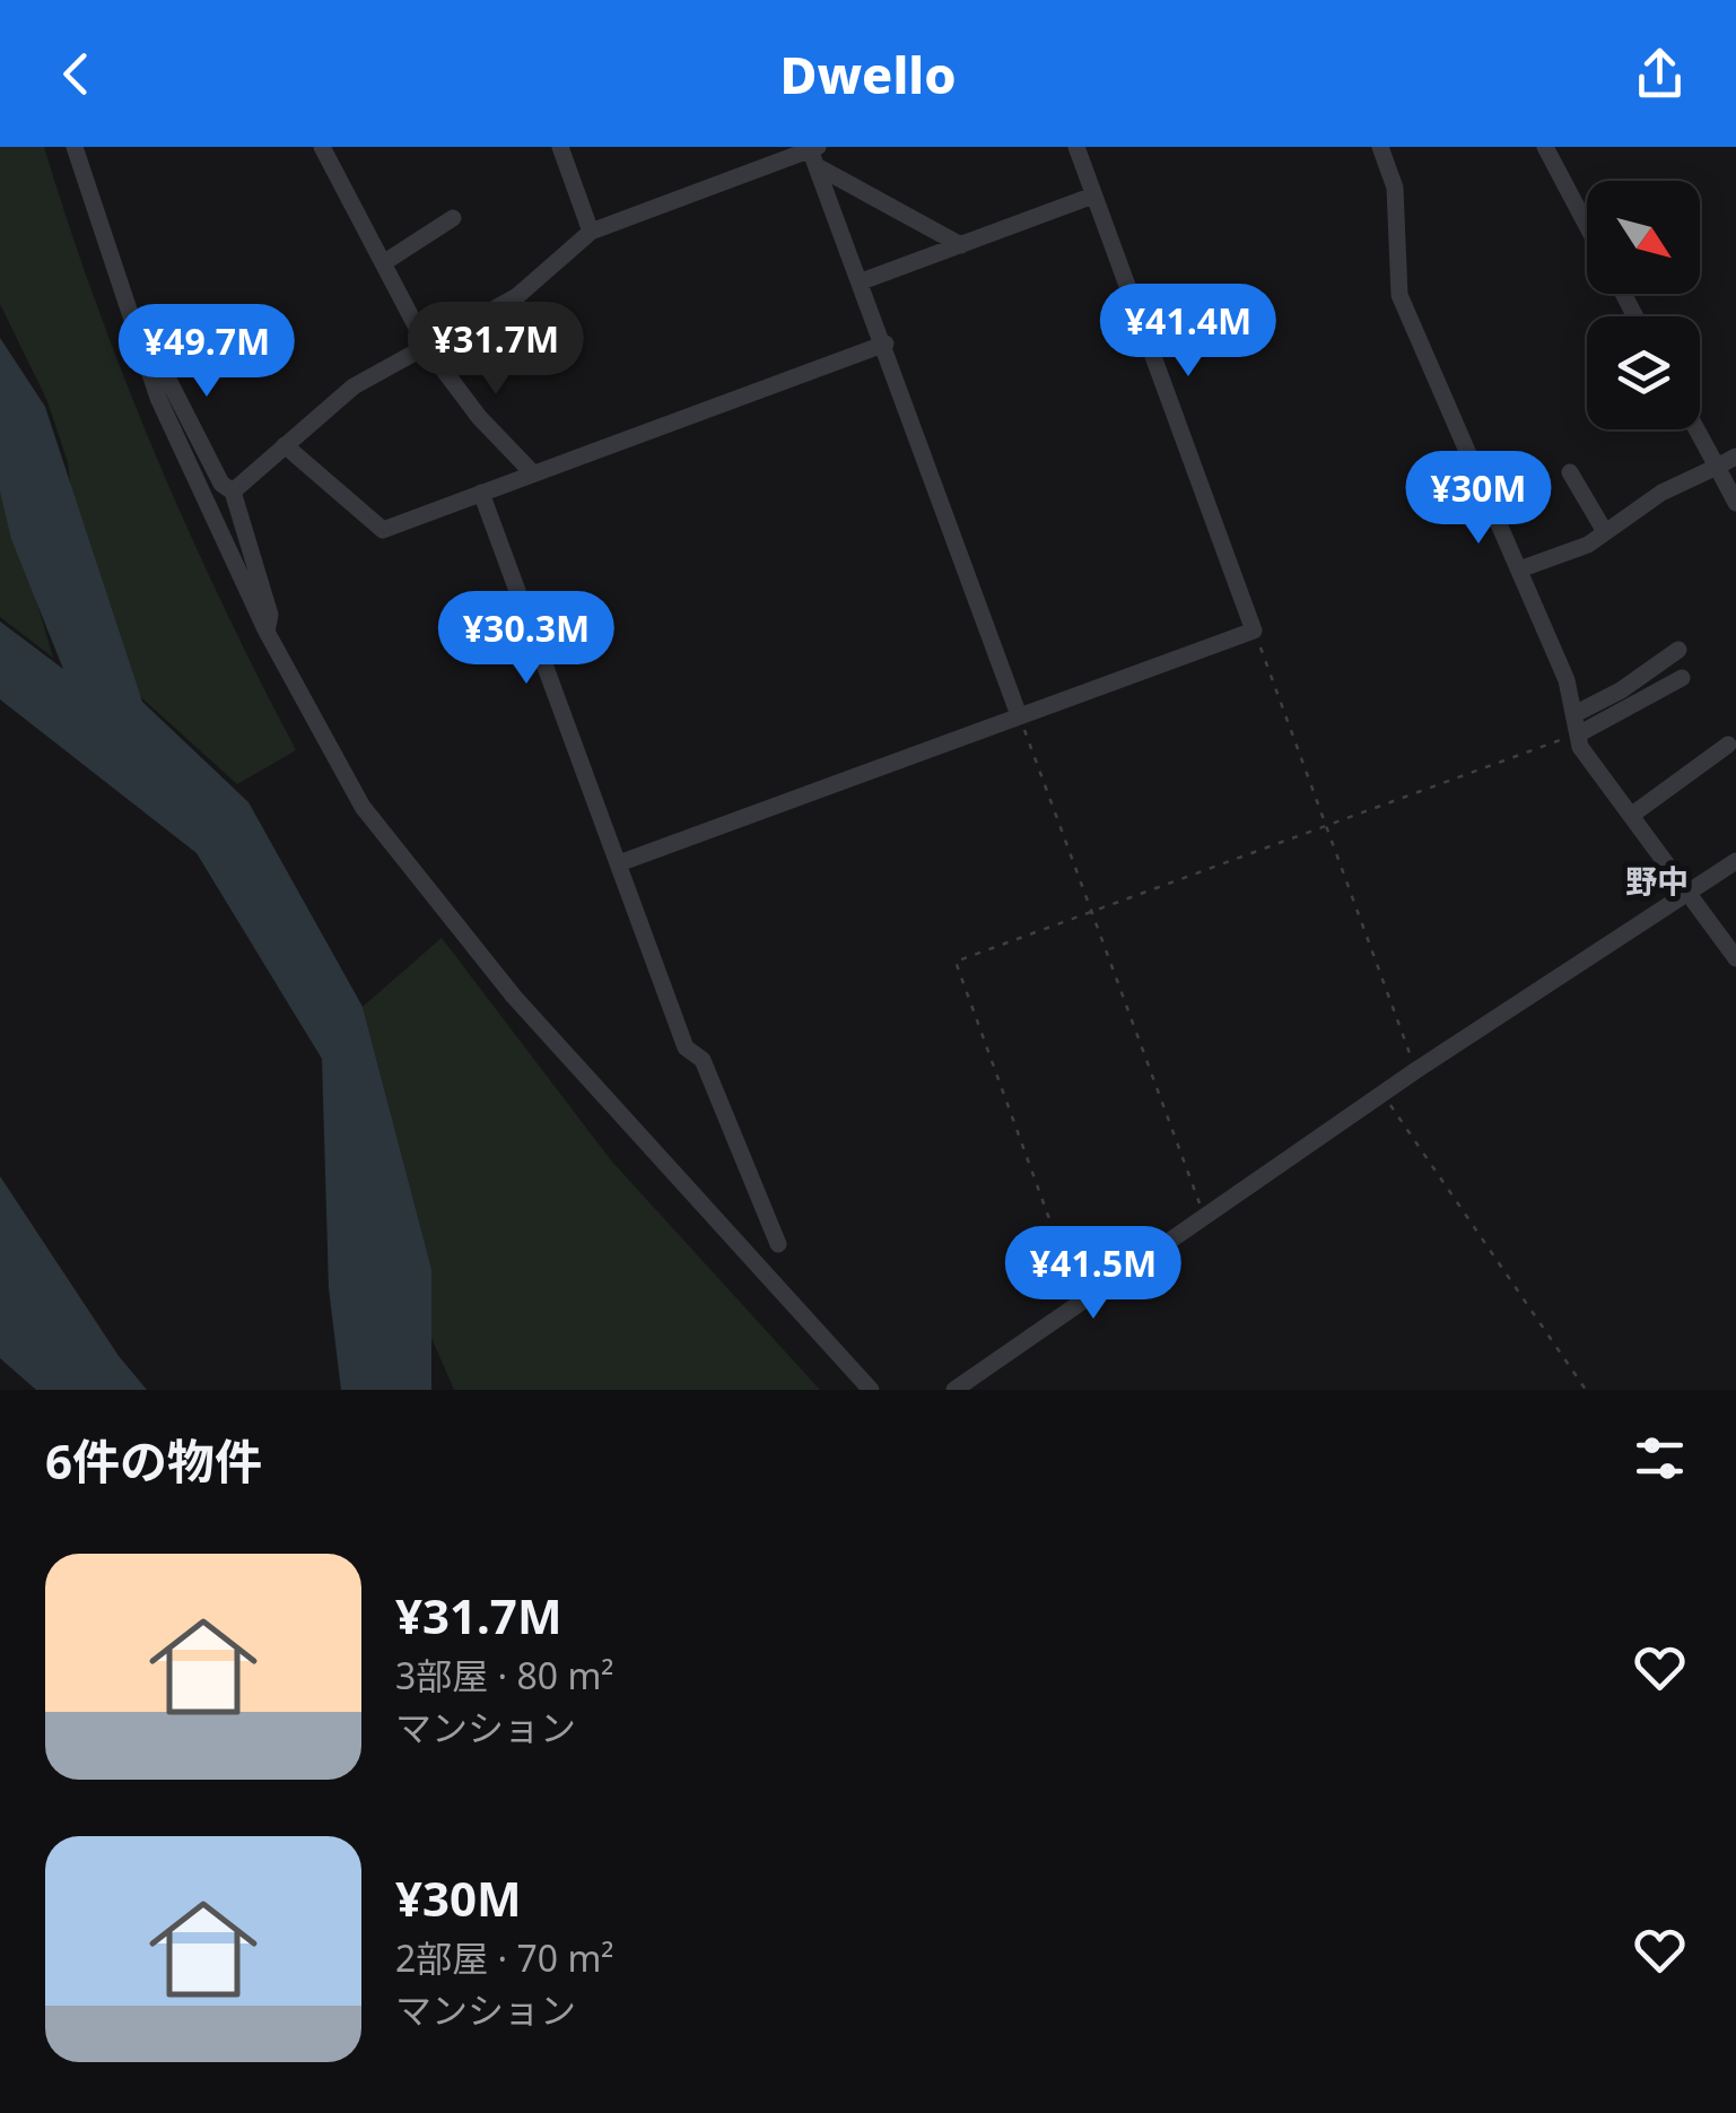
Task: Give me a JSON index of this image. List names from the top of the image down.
{
  "districts": ["野中"],
  "north": "bottom right",
  "page": {
    "header": "Dwello",
    "price": [
      "¥41.4M",
      "¥31.7M",
      "¥49.7M",
      "¥30M",
      "¥30.3M",
      "¥41.5M"
    ],
    "heading": "6件の物件",
    "list": [
      {
        "name": "¥31.7M",
        "note": "3部屋 · 80 m² · マンション"
      },
      {
        "name": "¥30M",
        "note": "2部屋 · 70 m² · マンション"
      }
    ]
  }
}
